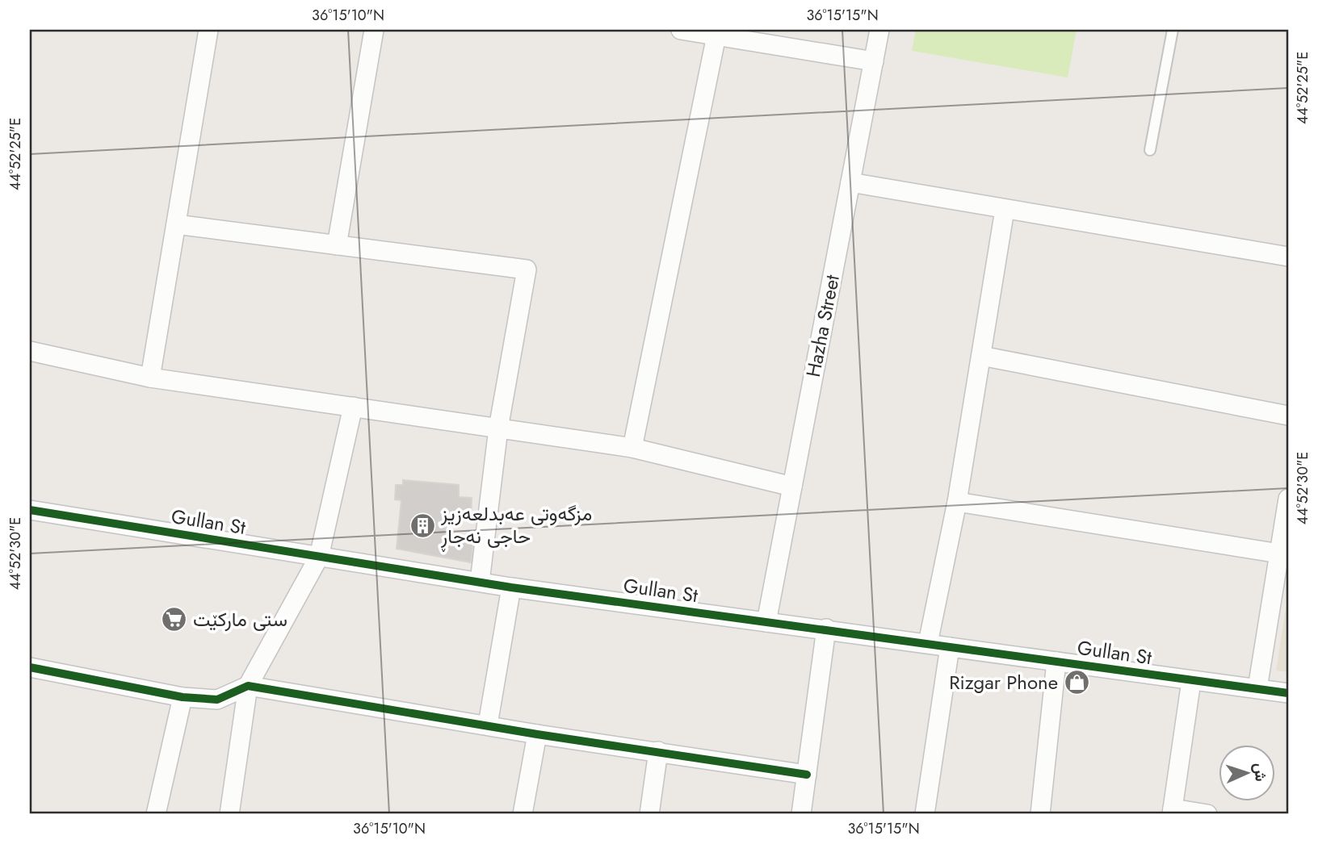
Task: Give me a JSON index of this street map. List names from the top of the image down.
{
  "streets": {
    "street": ["Hazha Street", "Gullan St"]
  },
  "crossings": [
    ["Hazha Street", "Gullan St"]
  ],
  "places": {
    "building": ["مزگەوتی عەبدلعەزیز حاجی نەجاڕ"],
    "supermarket": ["ستی مارکێت"],
    "shop": ["Rizgar Phone"]
  },
  "north": "right",
  "coordinates": [
    "36°15'10\"N",
    "36°15'15\"N",
    "44°52'25\"E",
    "44°52'30\"E"
  ]
}
